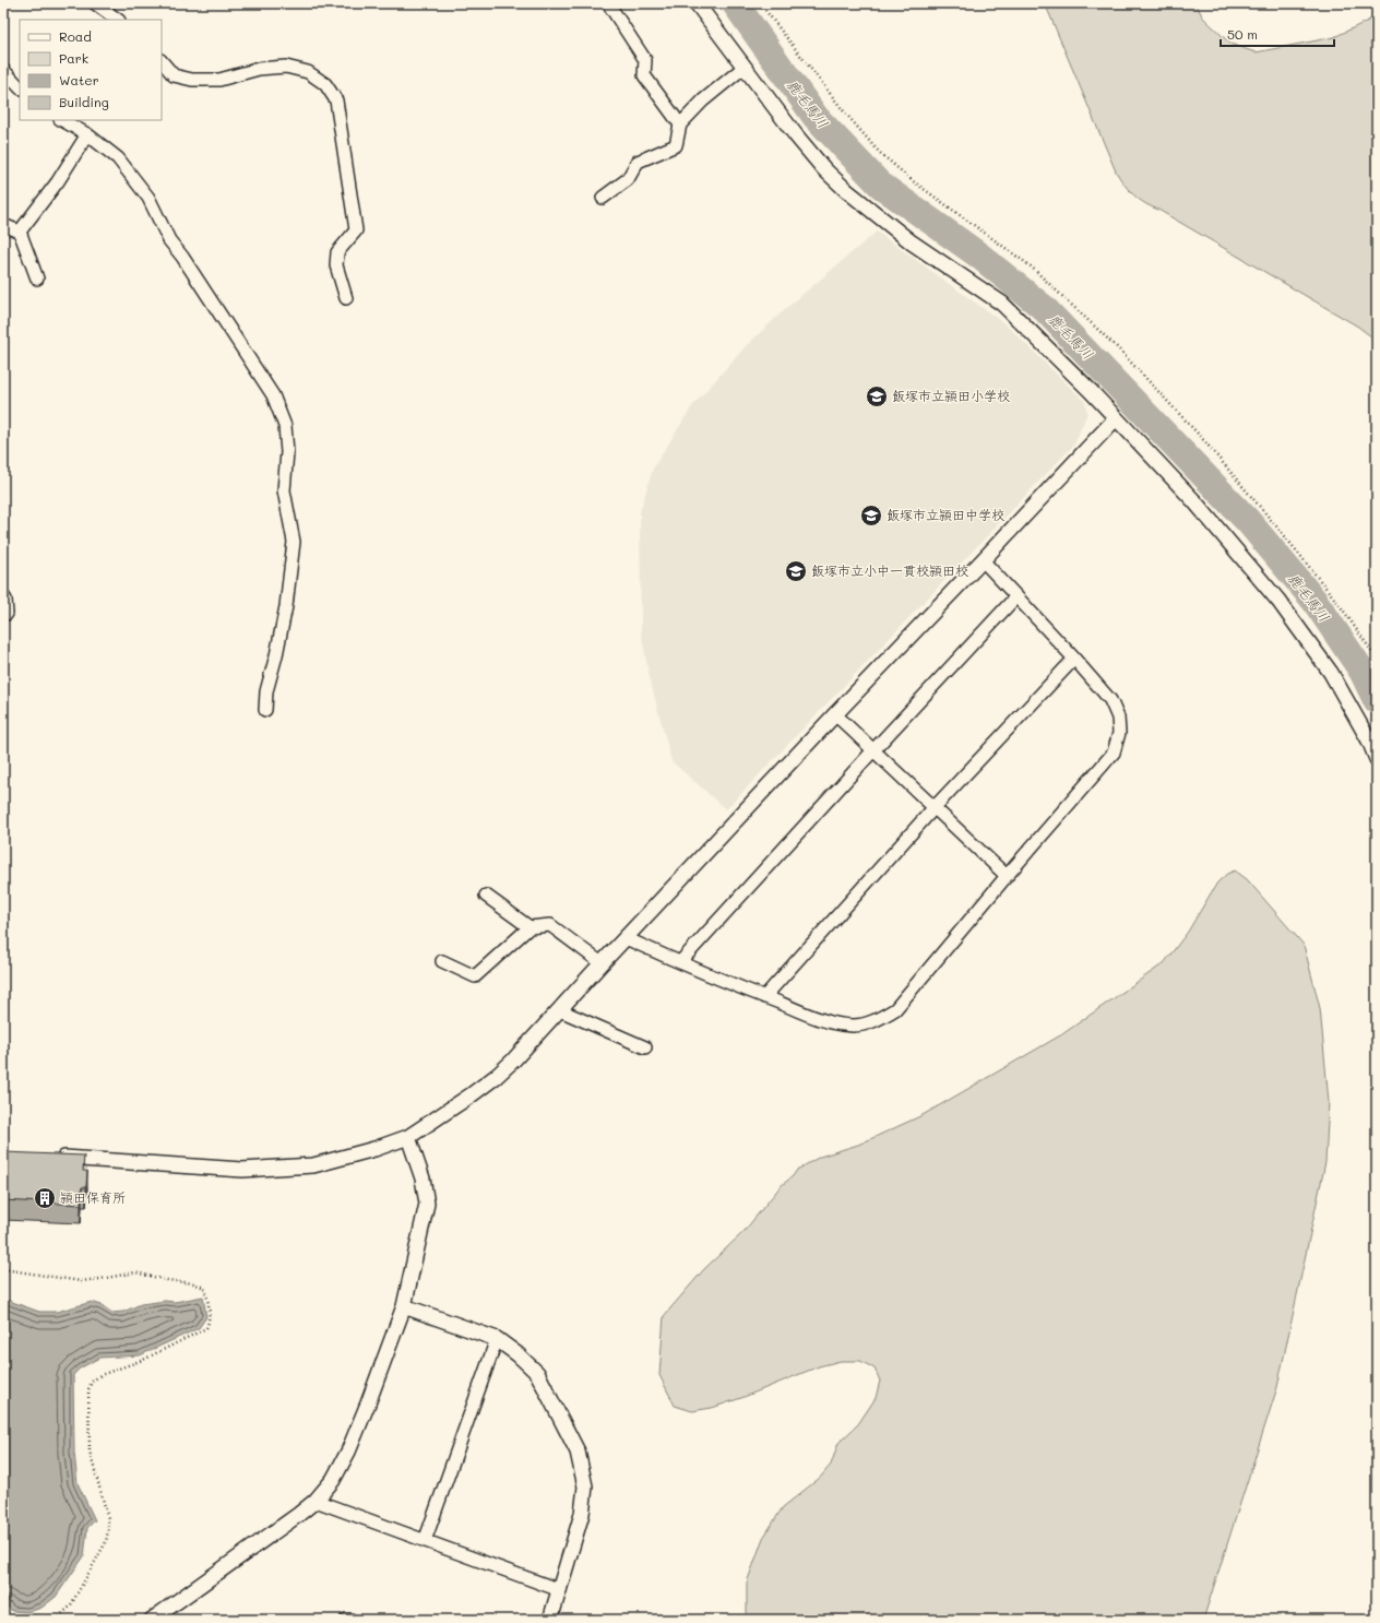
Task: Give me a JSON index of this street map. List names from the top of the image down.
{
  "water": ["鹿毛馬川"],
  "places": {
    "school or university": ["飯塚市立頴田小学校", "飯塚市立頴田中学校", "飯塚市立小中一貫校頴田校"],
    "building": ["頴田保育所"]
  },
  "legend": [
    "Road",
    "Park",
    "Water",
    "Building"
  ],
  "scale_bar": "50 m"
}
